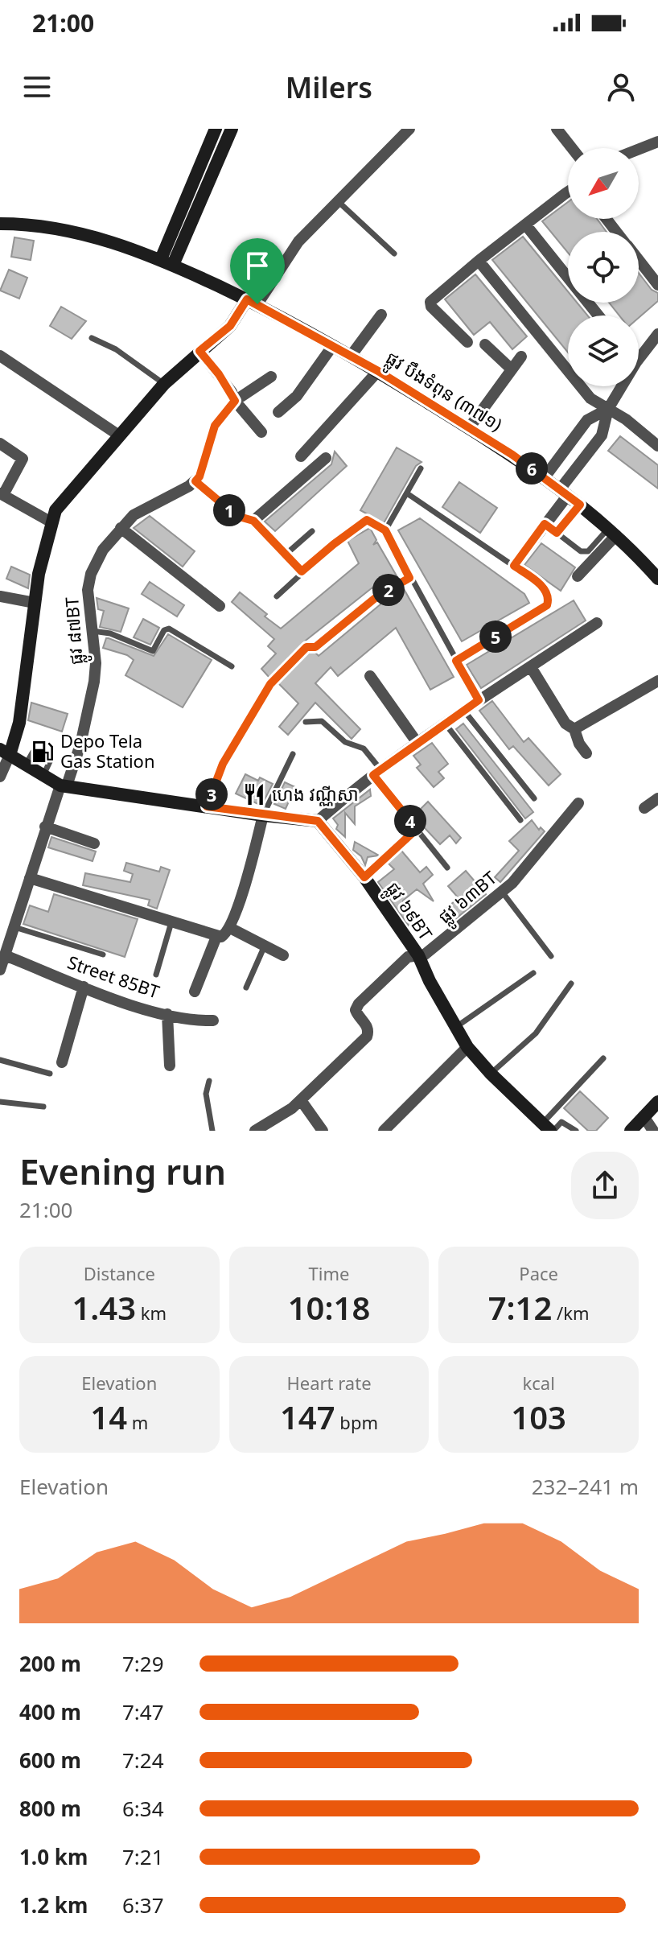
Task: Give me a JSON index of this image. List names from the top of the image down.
{
  "streets": {
    "street": [
      "ផ្លូវ បឹងទំពុន (៣៧១)",
      "ផ្លូវ ៨៧BT",
      "ផ្លូវ ៦៣BT",
      "ផ្លូវ ៦៩BT",
      "Street 85BT"
    ]
  },
  "crossings": [
    ["ផ្លូវ ៨៧BT", "Street 85BT"],
    ["ផ្លូវ ៦៣BT", "ផ្លូវ ៦៩BT"]
  ],
  "places": {
    "fuel station": ["Depo Tela Gas Station"],
    "restaurant": ["ហេង វណ្ណីសា"]
  },
  "north": "bottom left",
  "page": {
    "status": "21:00",
    "header": "Milers",
    "pins": [
      "6",
      "1",
      "2",
      "5",
      "3",
      "4"
    ],
    "heading": ["Evening run", "21:00"],
    "stats": [
      ["Distance", "1.43 km"],
      ["Time", "10:18"],
      ["Pace", "7:12 /km"],
      ["Elevation", "14 m"],
      ["Heart rate", "147 bpm"],
      ["kcal", "103"]
    ],
    "chart": ["Elevation", "232–241 m"],
    "list": [
      {
        "name": "200 m",
        "note": "7:29"
      },
      {
        "name": "400 m",
        "note": "7:47"
      },
      {
        "name": "600 m",
        "note": "7:24"
      },
      {
        "name": "800 m",
        "note": "6:34"
      },
      {
        "name": "1.0 km",
        "note": "7:21"
      },
      {
        "name": "1.2 km",
        "note": "6:37"
      }
    ]
  }
}
